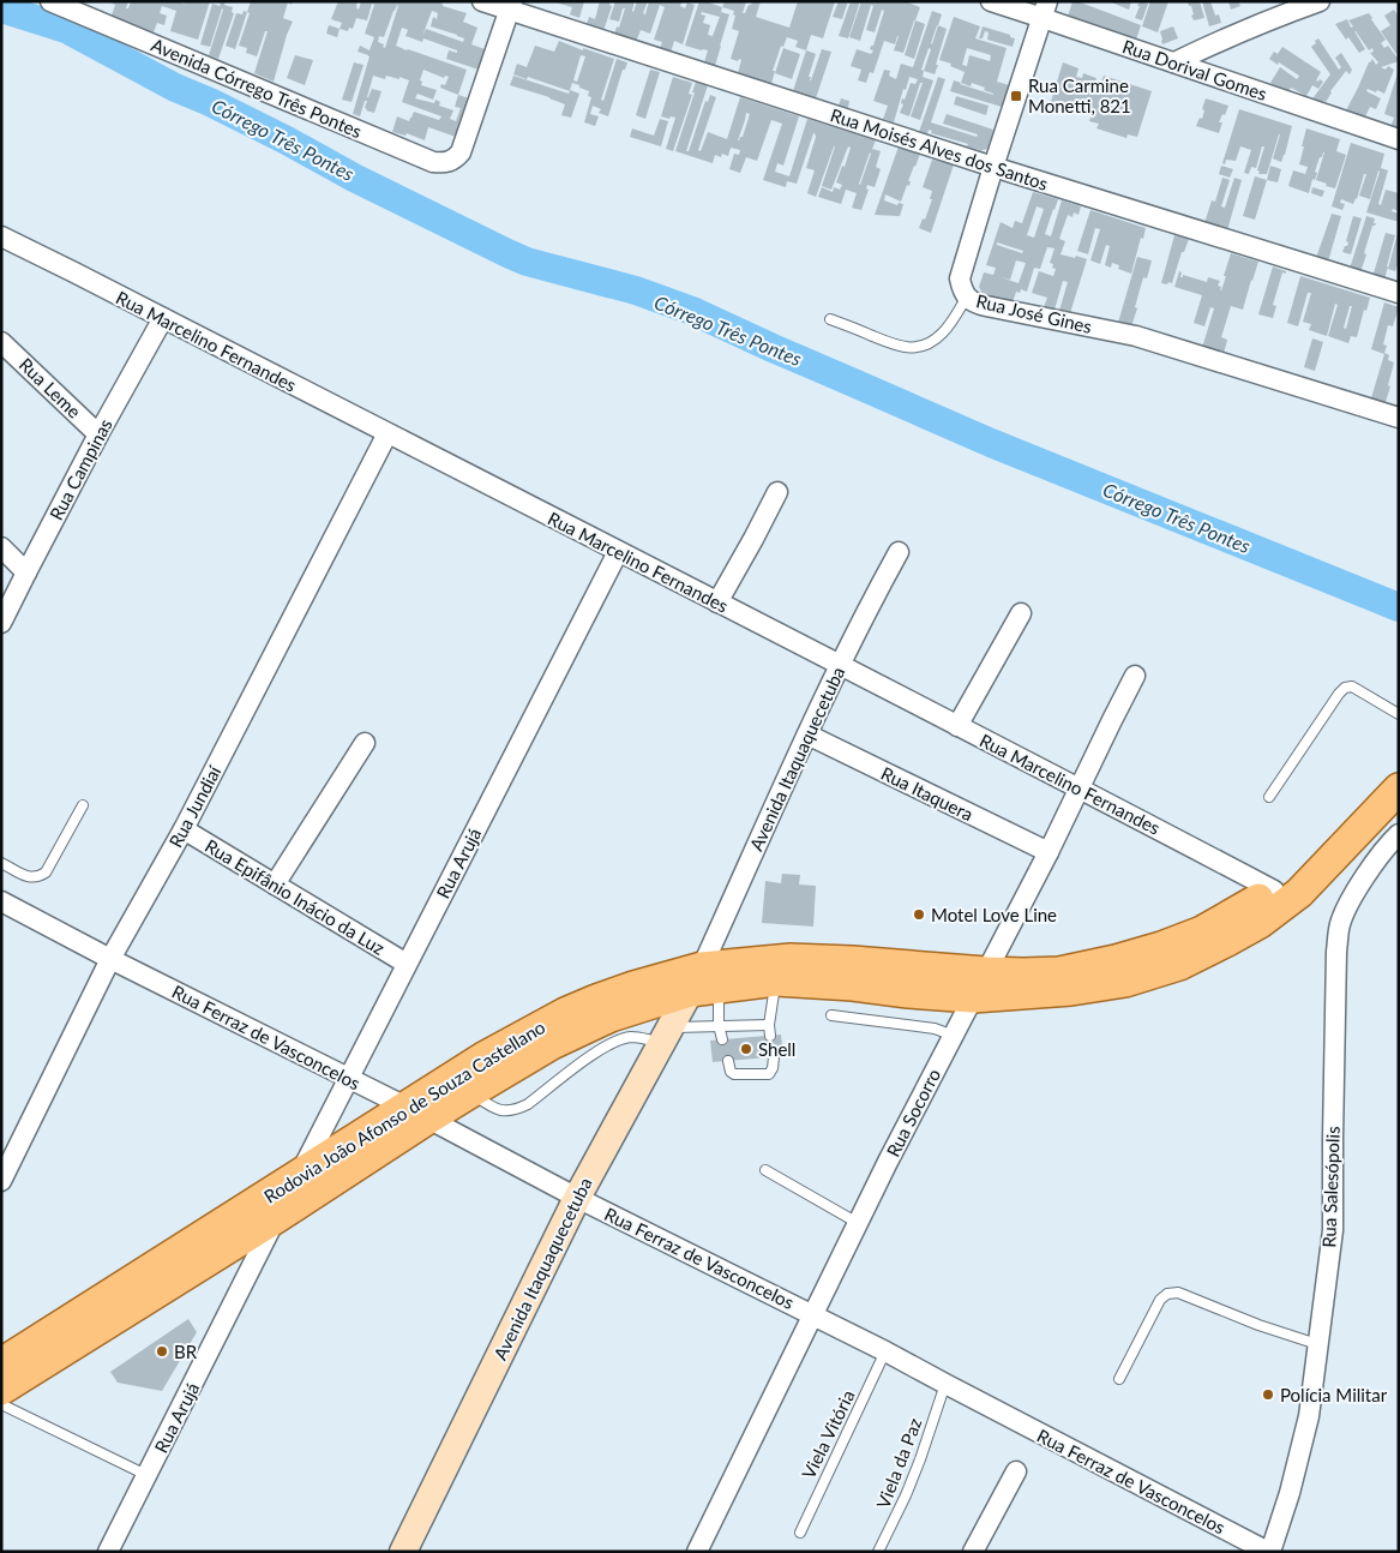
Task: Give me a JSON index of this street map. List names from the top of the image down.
{
  "streets": {
    "main road": ["Rodovia João Afonso de Souza Castellano"],
    "street": [
      "Rua Dorival Gomes",
      "Avenida Córrego Três Pontes",
      "Rua Moisés Alves dos Santos",
      "Rua José Gines",
      "Rua Marcelino Fernandes",
      "Rua Leme",
      "Rua Campinas",
      "Avenida Itaquaquecetuba",
      "Rua Itaquera",
      "Rua Jundiaí",
      "Rua Arujá",
      "Rua Epifânio Inácio da Luz",
      "Rua Ferraz de Vasconcelos",
      "Rua Socorro",
      "Rua Salesópolis"
    ],
    "lane": ["Viela Vitória", "Viela da Paz"]
  },
  "crossings": [
    ["Rua Dorival Gomes", "Rua José Gines"],
    ["Avenida Córrego Três Pontes", "Rua Moisés Alves dos Santos"],
    ["Rua Moisés Alves dos Santos", "Rua José Gines"],
    ["Rua Marcelino Fernandes", "Rua Campinas"],
    ["Rua Marcelino Fernandes", "Avenida Itaquaquecetuba"],
    ["Rua Marcelino Fernandes", "Rua Jundiaí"],
    ["Rua Marcelino Fernandes", "Rua Arujá"],
    ["Rua Marcelino Fernandes", "Rua Socorro"],
    ["Rua Leme", "Rua Campinas"],
    ["Avenida Itaquaquecetuba", "Rua Itaquera"],
    ["Avenida Itaquaquecetuba", "Rua Ferraz de Vasconcelos"],
    ["Avenida Itaquaquecetuba", "Rodovia João Afonso de Souza Castellano"],
    ["Rua Itaquera", "Rua Socorro"],
    ["Rua Jundiaí", "Rua Epifânio Inácio da Luz"],
    ["Rua Jundiaí", "Rua Ferraz de Vasconcelos"],
    ["Rua Arujá", "Rua Epifânio Inácio da Luz"],
    ["Rua Arujá", "Rua Ferraz de Vasconcelos"],
    ["Rua Arujá", "Rodovia João Afonso de Souza Castellano"],
    ["Rua Ferraz de Vasconcelos", "Rodovia João Afonso de Souza Castellano"],
    ["Rua Ferraz de Vasconcelos", "Rua Socorro"],
    ["Rua Ferraz de Vasconcelos", "Rua Salesópolis"],
    ["Rua Ferraz de Vasconcelos", "Viela Vitória"],
    ["Rua Ferraz de Vasconcelos", "Viela da Paz"],
    ["Rodovia João Afonso de Souza Castellano", "Rua Socorro"]
  ],
  "water": ["Córrego Três Pontes"],
  "places": {
    "transit": ["Rua Carmine Monetti, 821"],
    "other": [
      "Motel Love Line",
      "Shell",
      "BR",
      "Polícia Militar"
    ]
  }
}
